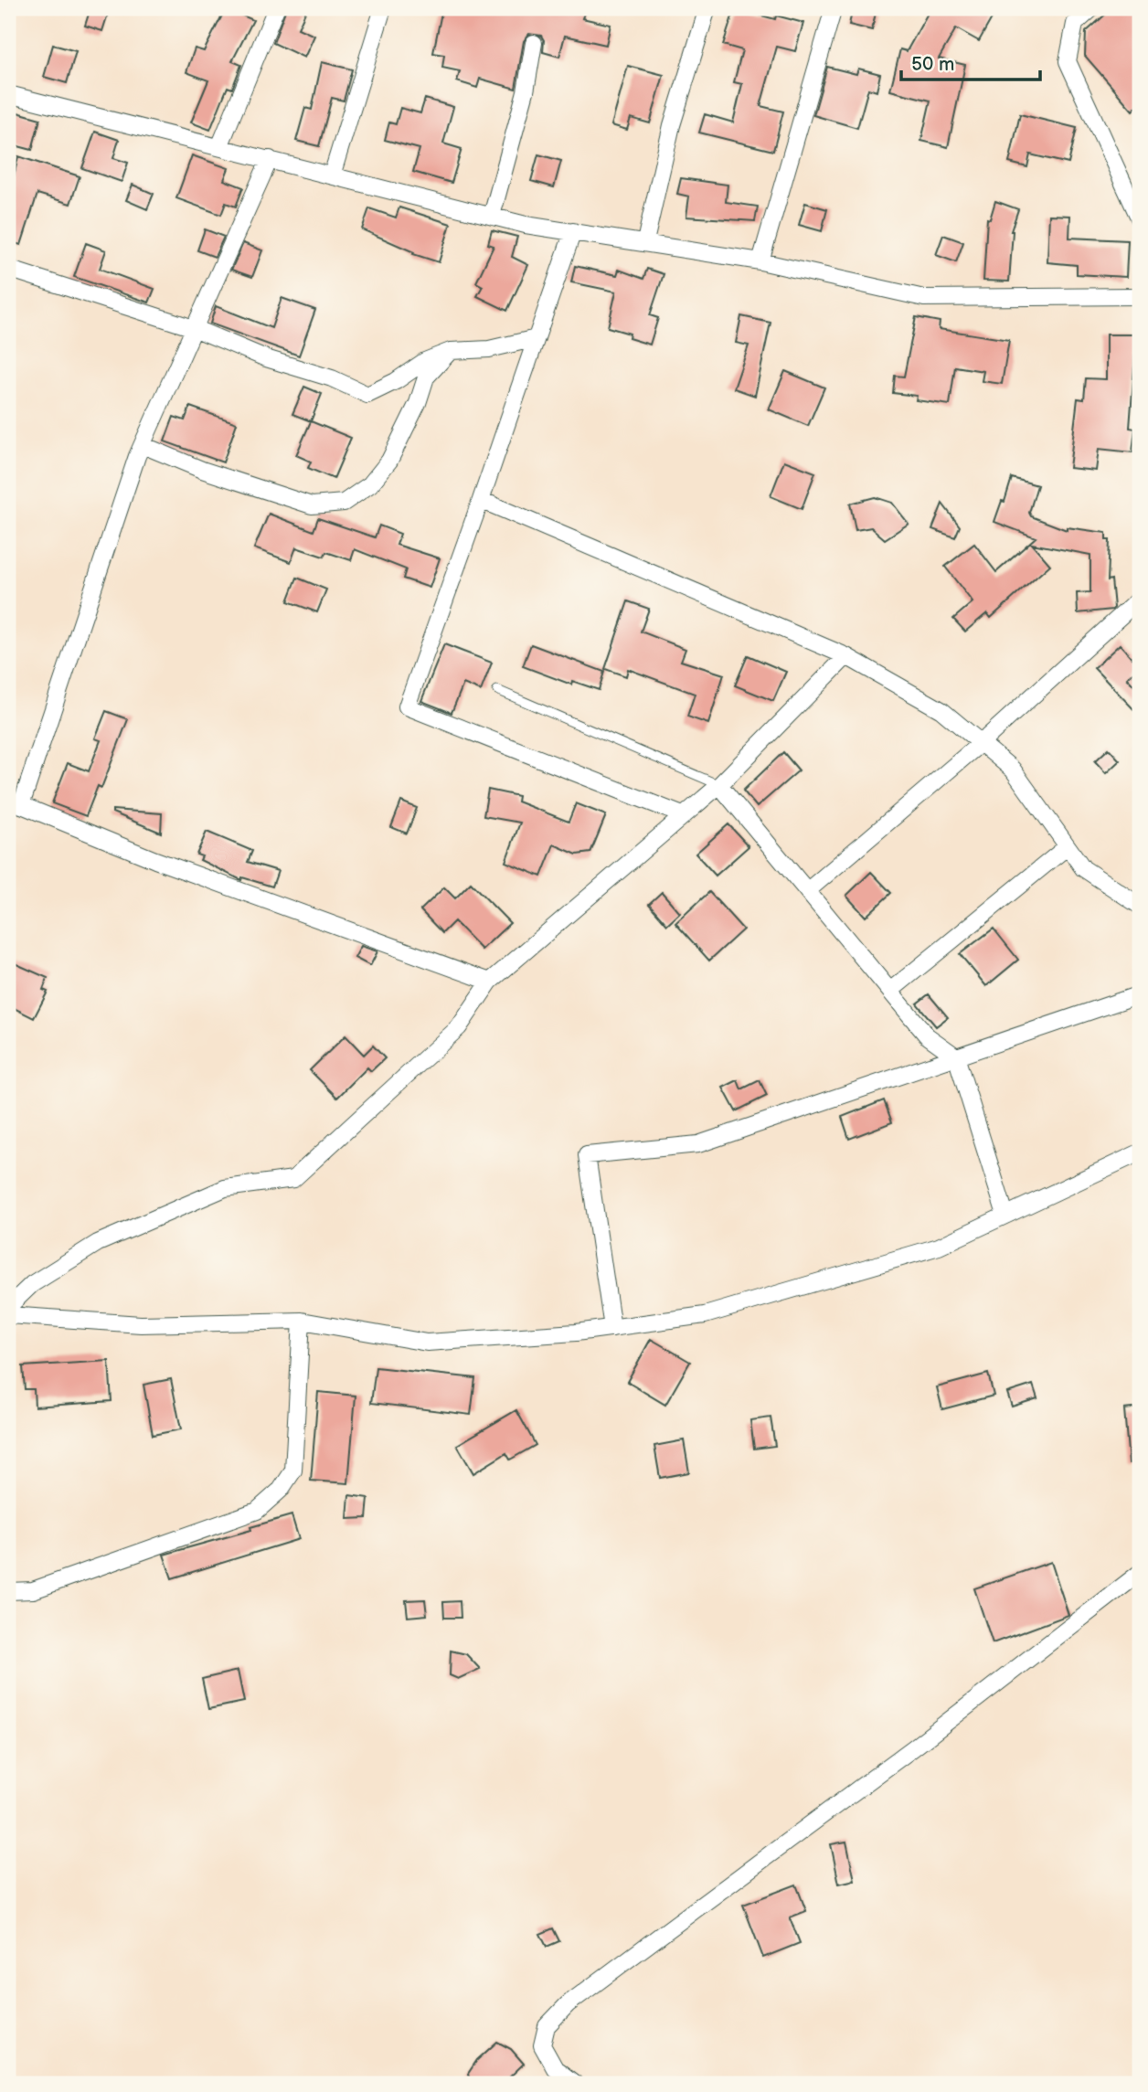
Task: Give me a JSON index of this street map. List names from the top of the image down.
{
  "scale_bar": "50 m"
}
